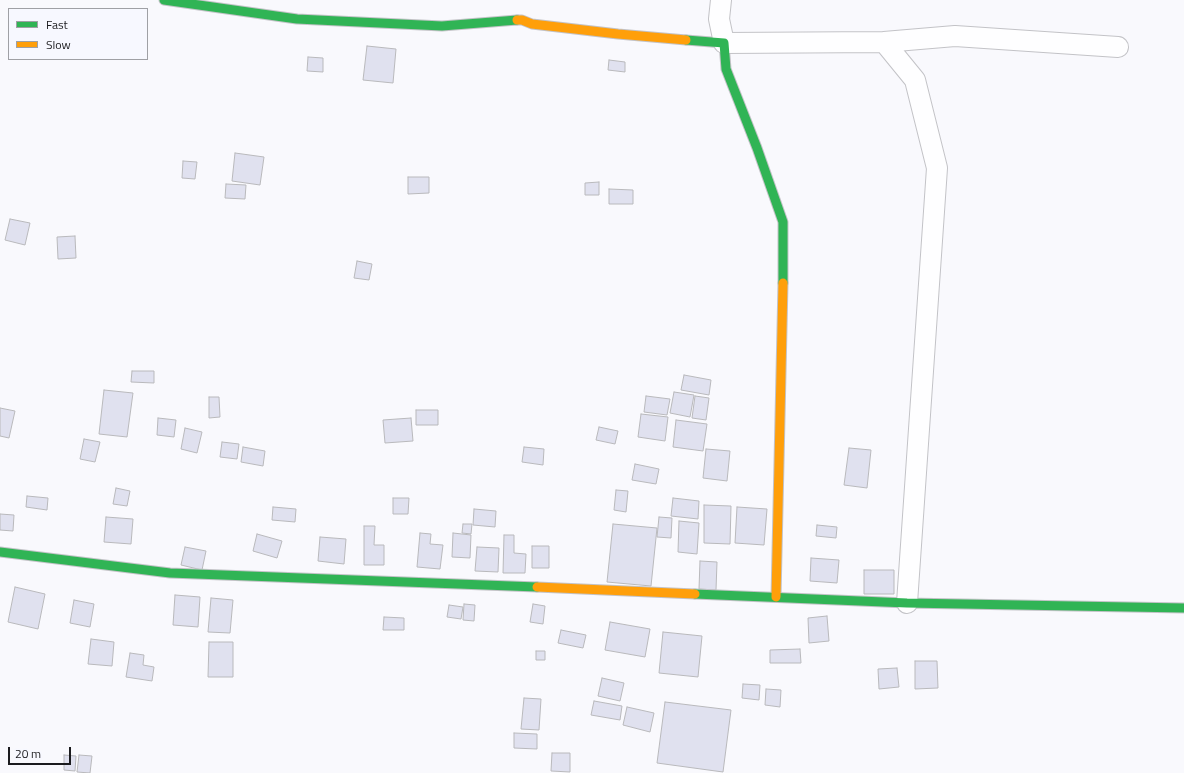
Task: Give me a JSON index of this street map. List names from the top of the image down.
{
  "legend": ["Fast", "Slow"],
  "scale_bar": "20 m"
}
